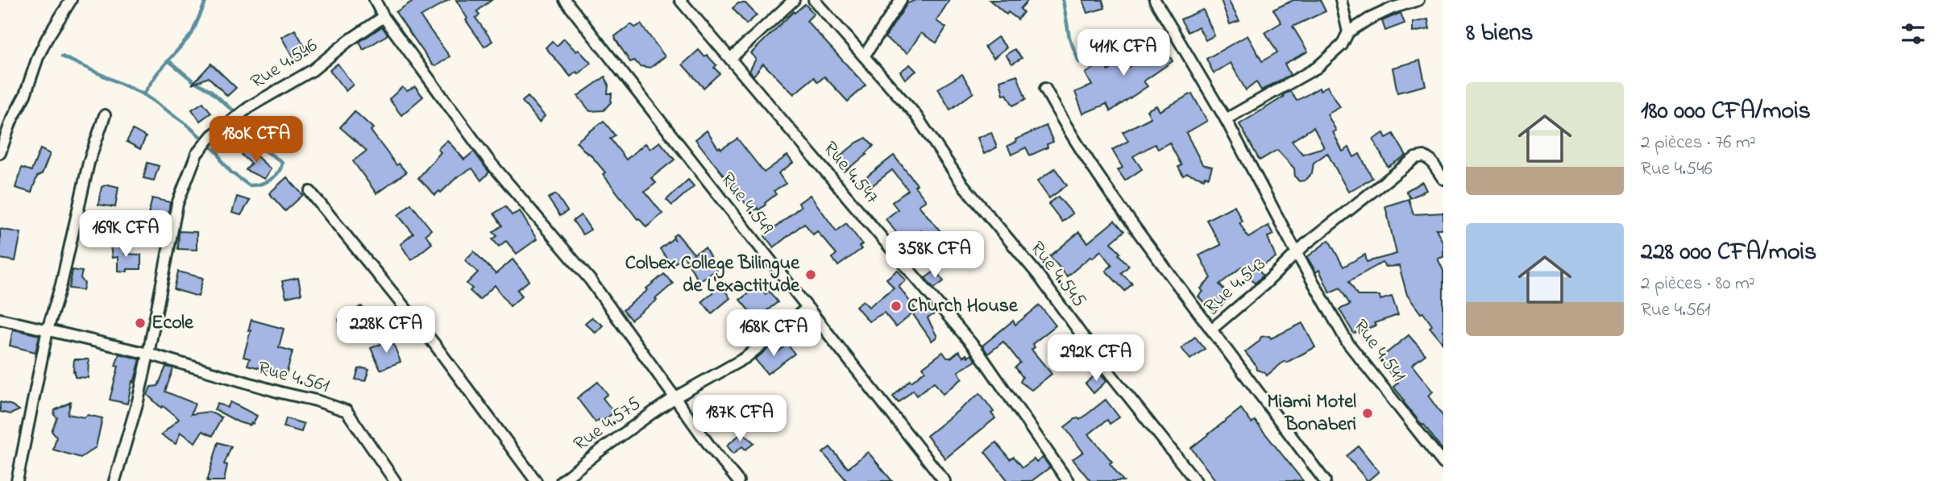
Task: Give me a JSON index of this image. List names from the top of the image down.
{
  "streets": {
    "street": [
      "Rue 4.546",
      "Rue 4.547",
      "Rue 4.549",
      "Rue 4.545",
      "Rue 4.543",
      "Rue 4.541",
      "Rue 4.561",
      "Rue 4.575"
    ]
  },
  "crossings": [
    ["Rue 4.546", "Rue 4.561"],
    ["Rue 4.549", "Rue 4.575"],
    ["Rue 4.543", "Rue 4.541"]
  ],
  "places": [
    "Colbex College Bilingue de L'exactitude",
    "Church House",
    "Ecole",
    "Miami Motel Bonaberi"
  ],
  "page": {
    "heading": "8 biens",
    "price": [
      "411K CFA",
      "180K CFA",
      "169K CFA",
      "358K CFA",
      "228K CFA",
      "168K CFA",
      "292K CFA",
      "187K CFA"
    ],
    "list": [
      {
        "name": "180 000 CFA/mois",
        "note": "2 pièces · 76 m² · Rue 4.546"
      },
      {
        "name": "228 000 CFA/mois",
        "note": "2 pièces · 80 m² · Rue 4.561"
      }
    ]
  }
}
